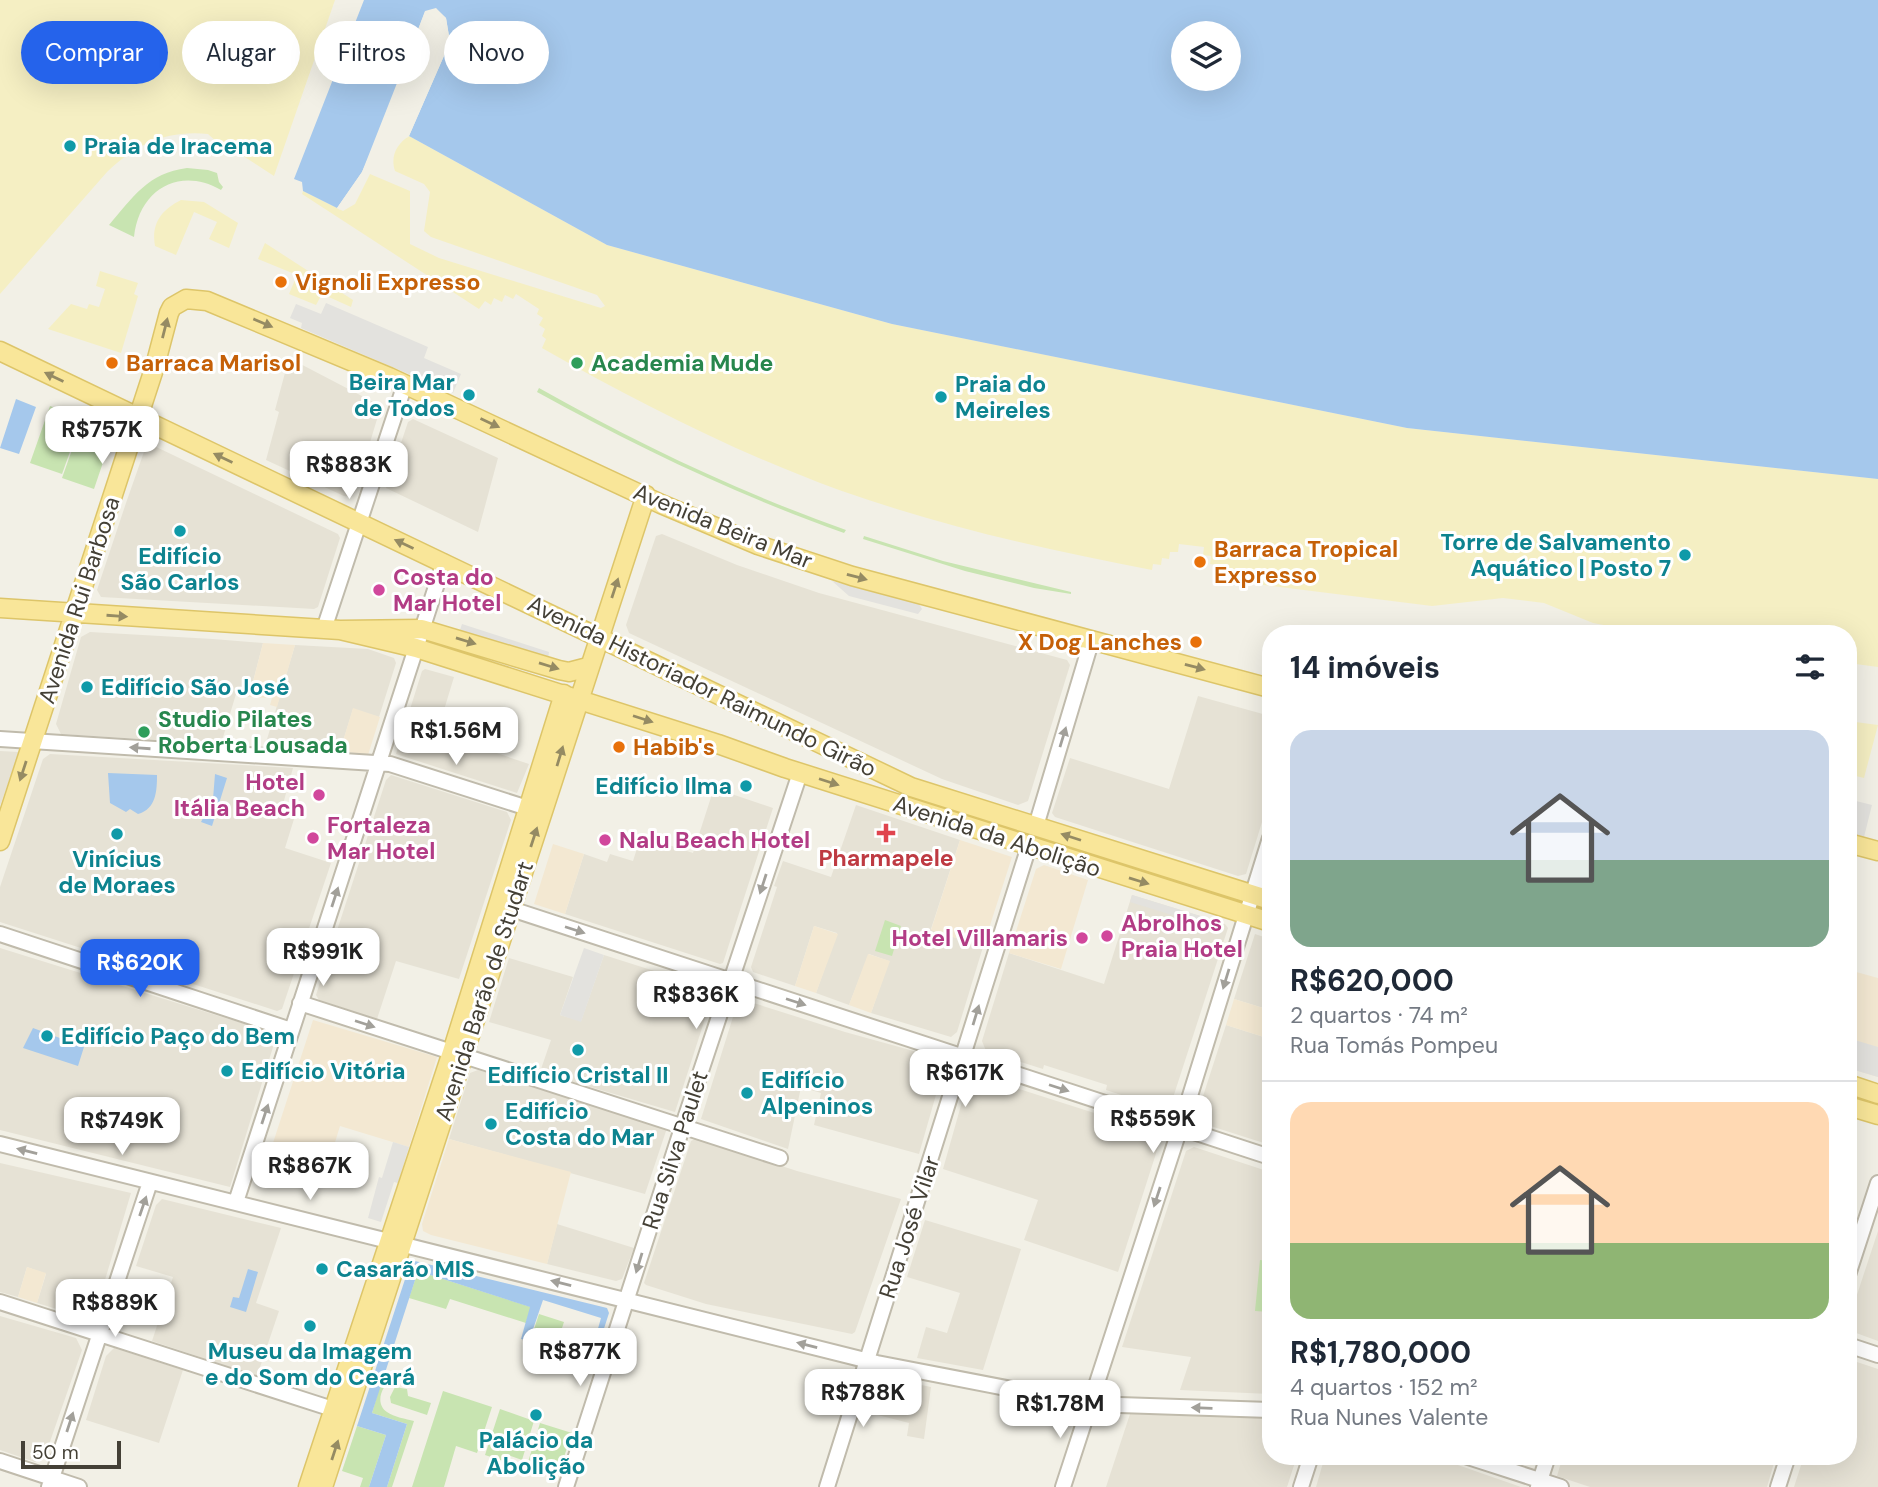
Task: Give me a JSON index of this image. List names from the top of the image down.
{
  "streets": {
    "main road": [
      "Avenida Beira Mar",
      "Avenida Rui Barbosa",
      "Avenida Historiador Raimundo Girão",
      "Avenida da Abolição",
      "Avenida Barão de Studart"
    ],
    "street": ["Rua Silva Paulet", "Rua José Vilar"]
  },
  "crossings": [
    ["Avenida Beira Mar", "Avenida Rui Barbosa"],
    ["Avenida Beira Mar", "Avenida Barão de Studart"],
    ["Avenida Rui Barbosa", "Avenida Historiador Raimundo Girão"],
    ["Avenida Historiador Raimundo Girão", "Avenida da Abolição"],
    ["Avenida Historiador Raimundo Girão", "Avenida Barão de Studart"],
    ["Avenida da Abolição", "Avenida Barão de Studart"],
    ["Avenida da Abolição", "Rua Silva Paulet"],
    ["Avenida da Abolição", "Rua José Vilar"]
  ],
  "one_way": ["Avenida Beira Mar", "Rua Silva Paulet"],
  "places": {
    "other": [
      "Praia de Iracema",
      "Vignoli Expresso",
      "Barraca Marisol",
      "Academia Mude",
      "Beira Mar de Todos",
      "Praia do Meireles",
      "Edifício São Carlos",
      "Torre de Salvamento Aquático | Posto 7",
      "Barraca Tropical Expresso",
      "Costa do Mar Hotel",
      "X Dog Lanches",
      "Edifício São José",
      "Studio Pilates Roberta Lousada",
      "Habib's",
      "Edifício Ilma",
      "Hotel Itália Beach",
      "Vinícius de Moraes",
      "Fortaleza Mar Hotel",
      "Nalu Beach Hotel",
      "Abrolhos Praia Hotel",
      "Hotel Villamaris",
      "Edifício Paço do Bem",
      "Edifício Cristal II",
      "Edifício Vitória",
      "Edifício Alpeninos",
      "Edifício Costa do Mar",
      "Casarão MIS",
      "Museu da Imagem e do Som do Ceará",
      "Palácio da Abolição"
    ],
    "health": ["Pharmapele"]
  },
  "scale_bar": "50 m",
  "page": {
    "chip": [
      "Comprar",
      "Alugar",
      "Filtros",
      "Novo"
    ],
    "price": [
      "R$757K",
      "R$883K",
      "R$1.56M",
      "R$991K",
      "R$620K",
      "R$836K",
      "R$617K",
      "R$559K",
      "R$749K",
      "R$867K",
      "R$889K",
      "R$877K",
      "R$788K",
      "R$1.78M"
    ],
    "heading": "14 imóveis",
    "list": [
      {
        "name": "R$620,000",
        "note": "2 quartos · 74 m² · Rua Tomás Pompeu"
      },
      {
        "name": "R$1,780,000",
        "note": "4 quartos · 152 m² · Rua Nunes Valente"
      }
    ],
    "scale": "50 m"
  }
}
